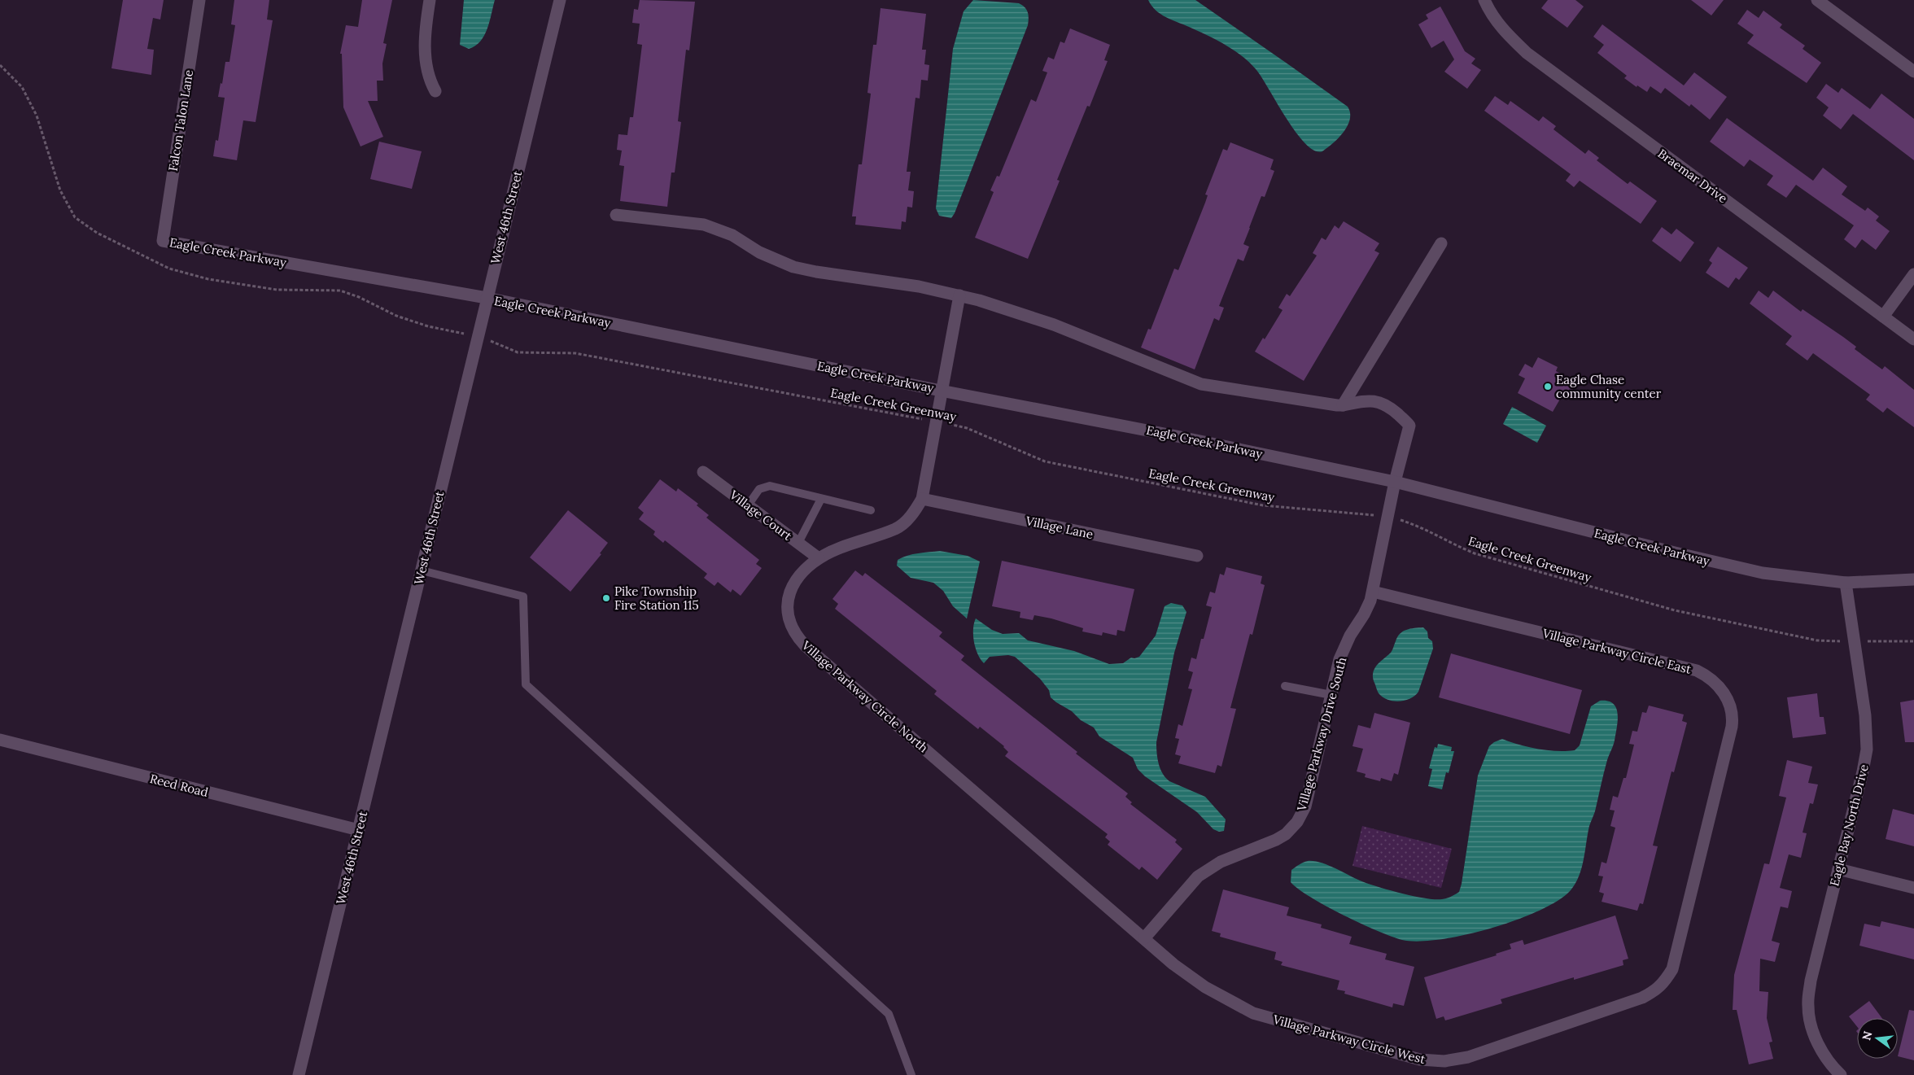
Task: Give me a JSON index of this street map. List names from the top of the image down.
{
  "streets": {
    "street": [
      "Falcon Talon Lane",
      "Braemar Drive",
      "West 46th Street",
      "Eagle Creek Parkway",
      "Village Court",
      "Village Lane",
      "Village Parkway Circle East",
      "Village Parkway Circle North",
      "Village Parkway Drive South",
      "Reed Road",
      "Eagle Bay North Drive",
      "Village Parkway Circle West"
    ],
    "path": ["Eagle Creek Greenway"]
  },
  "crossings": [
    ["Falcon Talon Lane", "Eagle Creek Parkway"],
    ["West 46th Street", "Eagle Creek Parkway"],
    ["West 46th Street", "Reed Road"],
    ["Eagle Creek Parkway", "Village Parkway Circle North"],
    ["Eagle Creek Parkway", "Village Parkway Drive South"],
    ["Eagle Creek Parkway", "Eagle Bay North Drive"],
    ["Eagle Creek Greenway", "Village Parkway Circle North"],
    ["Eagle Creek Greenway", "Village Parkway Drive South"],
    ["Eagle Creek Greenway", "Eagle Bay North Drive"],
    ["Village Court", "Village Parkway Circle North"],
    ["Village Lane", "Village Parkway Circle North"],
    ["Village Parkway Circle East", "Village Parkway Drive South"],
    ["Village Parkway Circle East", "Village Parkway Circle West"],
    ["Village Parkway Circle North", "Village Parkway Drive South"],
    ["Village Parkway Circle North", "Village Parkway Circle West"],
    ["Village Parkway Drive South", "Village Parkway Circle West"]
  ],
  "places": ["Eagle Chase community center", "Pike Township Fire Station 115"],
  "north": "left"
}
